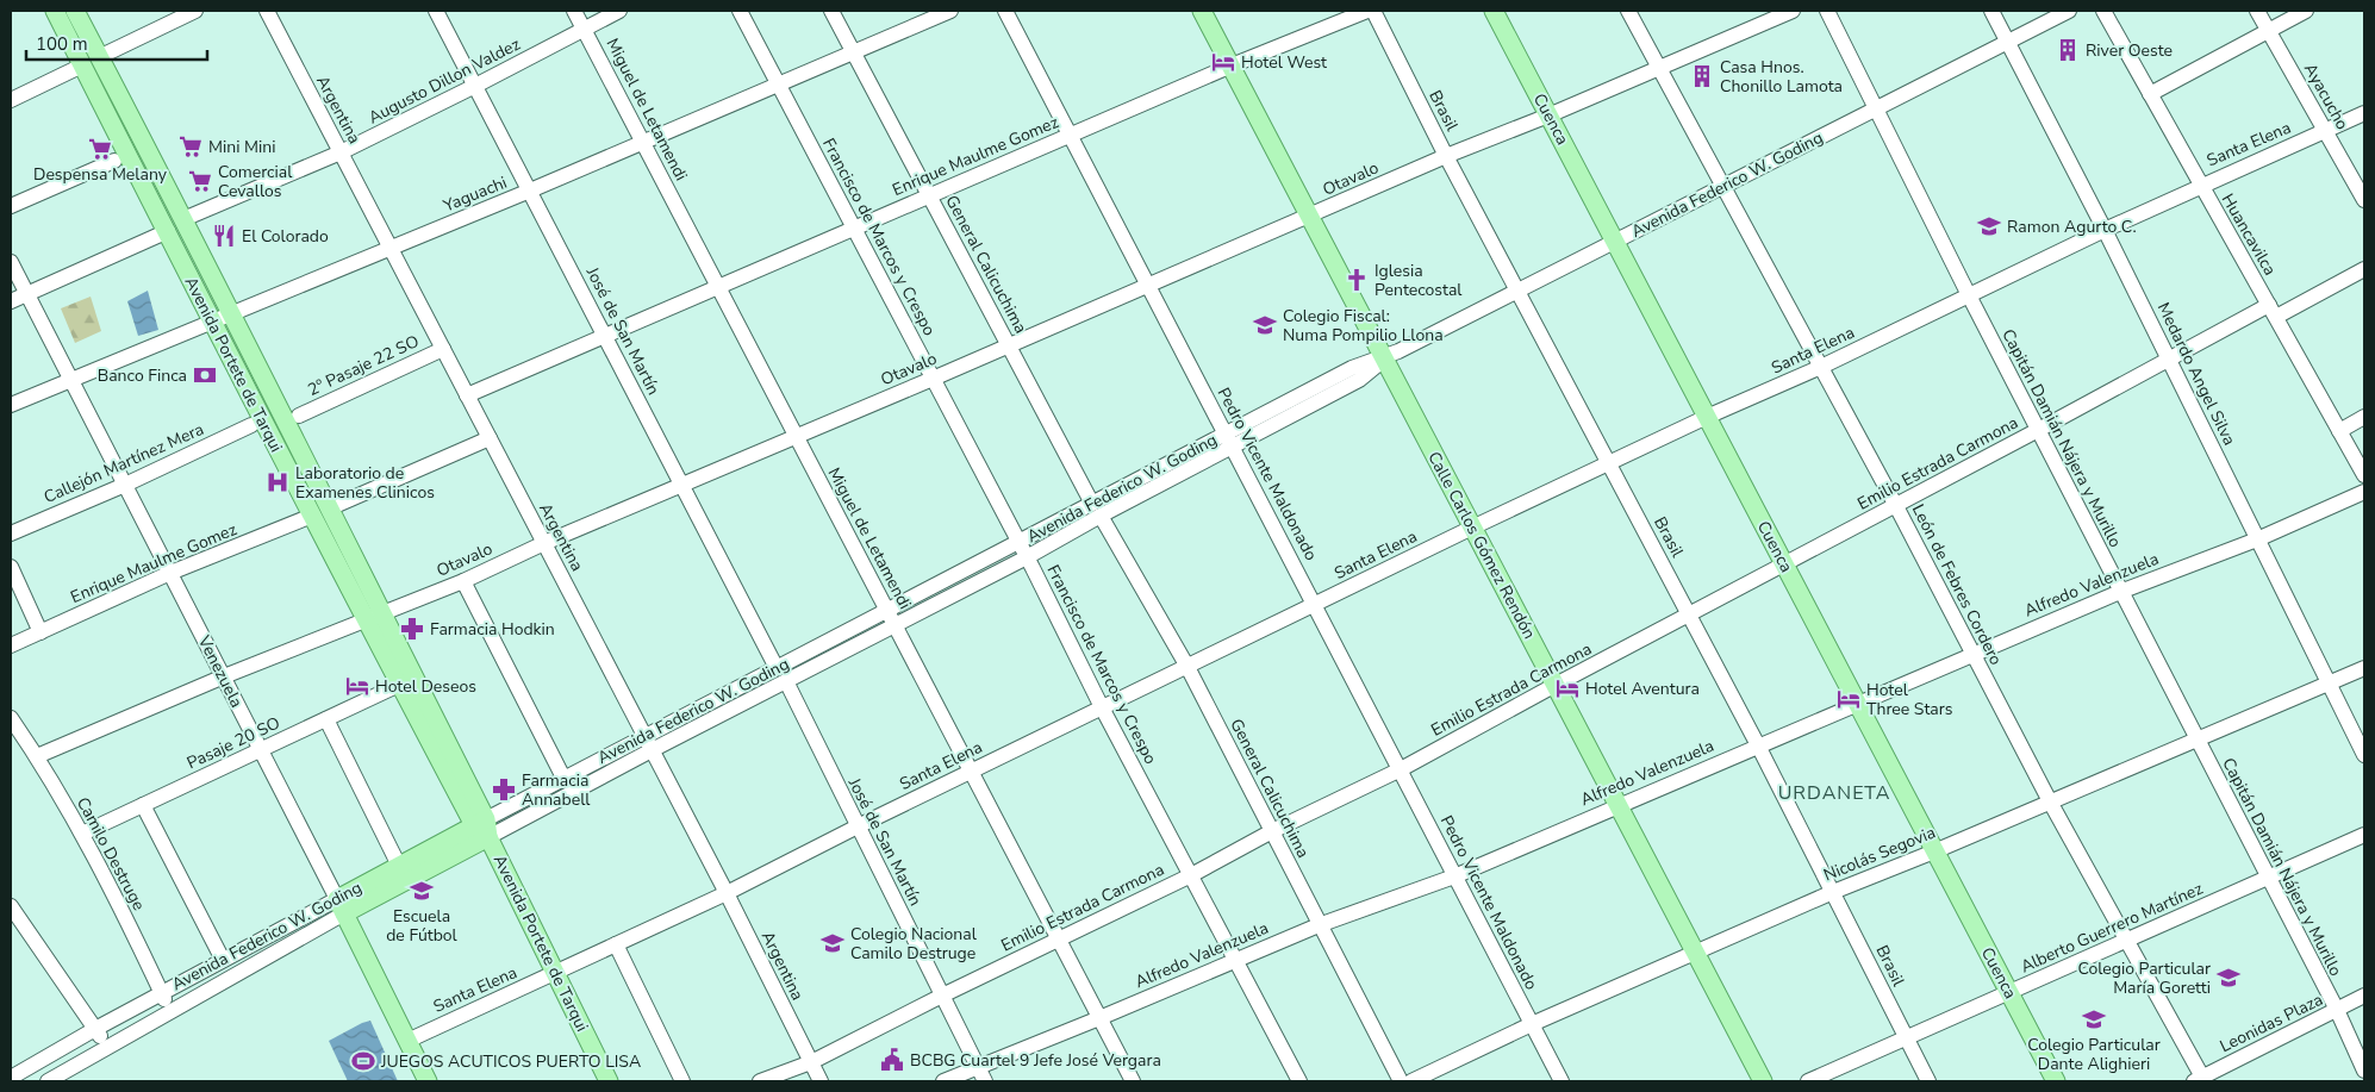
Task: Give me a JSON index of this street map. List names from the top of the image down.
{
  "streets": {
    "main road": [
      "Cuenca",
      "Avenida Federico W. Goding",
      "Avenida Portete de Tarqui",
      "Calle Carlos Gómez Rendón",
      "Venezuela"
    ],
    "street": [
      "Augusto Dillon Valdez",
      "Ayacucho",
      "Argentina",
      "Miguel de Letamendi",
      "Brasil",
      "Santa Elena",
      "Enrique Maulme Gomez",
      "Otavalo",
      "Yaguachi",
      "Huancavilca",
      "Francisco de Marcos y Crespo",
      "General Calicuchima",
      "José de San Martín",
      "2º Pasaje 22 SO",
      "Medardo Angel Silva",
      "Capitán Damián Nájera y Murillo",
      "Callejón Martínez Mera",
      "Emilio Estrada Carmona",
      "Pedro Vicente Maldonado",
      "León de Febres Cordero",
      "Alfredo Valenzuela",
      "Pasaje 20 SO",
      "Camilo Destruge",
      "Nicolás Segovia",
      "Alberto Guerrero Martínez",
      "Leonidas Plaza"
    ]
  },
  "crossings": [
    ["Augusto Dillon Valdez", "Argentina"],
    ["Augusto Dillon Valdez", "Miguel de Letamendi"],
    ["Augusto Dillon Valdez", "José de San Martín"],
    ["Augusto Dillon Valdez", "Avenida Portete de Tarqui"],
    ["Ayacucho", "Santa Elena"],
    ["Argentina", "Santa Elena"],
    ["Argentina", "Enrique Maulme Gomez"],
    ["Argentina", "Otavalo"],
    ["Argentina", "Avenida Federico W. Goding"],
    ["Argentina", "Yaguachi"],
    ["Argentina", "2º Pasaje 22 SO"],
    ["Argentina", "Emilio Estrada Carmona"],
    ["Miguel de Letamendi", "Santa Elena"],
    ["Miguel de Letamendi", "Enrique Maulme Gomez"],
    ["Miguel de Letamendi", "Otavalo"],
    ["Miguel de Letamendi", "Avenida Federico W. Goding"],
    ["Miguel de Letamendi", "Yaguachi"],
    ["Miguel de Letamendi", "Emilio Estrada Carmona"],
    ["Miguel de Letamendi", "Alfredo Valenzuela"],
    ["Brasil", "Santa Elena"],
    ["Brasil", "Otavalo"],
    ["Brasil", "Avenida Federico W. Goding"],
    ["Brasil", "Emilio Estrada Carmona"],
    ["Brasil", "Alfredo Valenzuela"],
    ["Brasil", "Nicolás Segovia"],
    ["Brasil", "Alberto Guerrero Martínez"],
    ["Cuenca", "Santa Elena"],
    ["Cuenca", "Otavalo"],
    ["Cuenca", "Avenida Federico W. Goding"],
    ["Cuenca", "Emilio Estrada Carmona"],
    ["Cuenca", "Alfredo Valenzuela"],
    ["Cuenca", "Nicolás Segovia"],
    ["Cuenca", "Alberto Guerrero Martínez"],
    ["Santa Elena", "Huancavilca"],
    ["Santa Elena", "Francisco de Marcos y Crespo"],
    ["Santa Elena", "General Calicuchima"],
    ["Santa Elena", "José de San Martín"],
    ["Santa Elena", "Avenida Portete de Tarqui"],
    ["Santa Elena", "Medardo Angel Silva"],
    ["Santa Elena", "Capitán Damián Nájera y Murillo"],
    ["Santa Elena", "Pedro Vicente Maldonado"],
    ["Santa Elena", "Calle Carlos Gómez Rendón"],
    ["Santa Elena", "León de Febres Cordero"],
    ["Santa Elena", "Venezuela"],
    ["Enrique Maulme Gomez", "Francisco de Marcos y Crespo"],
    ["Enrique Maulme Gomez", "General Calicuchima"],
    ["Enrique Maulme Gomez", "José de San Martín"],
    ["Enrique Maulme Gomez", "Avenida Portete de Tarqui"],
    ["Enrique Maulme Gomez", "Pedro Vicente Maldonado"],
    ["Enrique Maulme Gomez", "Calle Carlos Gómez Rendón"],
    ["Enrique Maulme Gomez", "Venezuela"],
    ["Otavalo", "Francisco de Marcos y Crespo"],
    ["Otavalo", "General Calicuchima"],
    ["Otavalo", "José de San Martín"],
    ["Otavalo", "Avenida Portete de Tarqui"],
    ["Otavalo", "Pedro Vicente Maldonado"],
    ["Otavalo", "Calle Carlos Gómez Rendón"],
    ["Otavalo", "León de Febres Cordero"],
    ["Otavalo", "Venezuela"],
    ["Otavalo", "Camilo Destruge"],
    ["Avenida Federico W. Goding", "Francisco de Marcos y Crespo"],
    ["Avenida Federico W. Goding", "General Calicuchima"],
    ["Avenida Federico W. Goding", "José de San Martín"],
    ["Avenida Federico W. Goding", "Avenida Portete de Tarqui"],
    ["Avenida Federico W. Goding", "Medardo Angel Silva"],
    ["Avenida Federico W. Goding", "Capitán Damián Nájera y Murillo"],
    ["Avenida Federico W. Goding", "Pedro Vicente Maldonado"],
    ["Avenida Federico W. Goding", "Calle Carlos Gómez Rendón"],
    ["Avenida Federico W. Goding", "León de Febres Cordero"],
    ["Avenida Federico W. Goding", "Venezuela"],
    ["Avenida Federico W. Goding", "Camilo Destruge"],
    ["Yaguachi", "Francisco de Marcos y Crespo"],
    ["Yaguachi", "General Calicuchima"],
    ["Yaguachi", "José de San Martín"],
    ["Yaguachi", "Avenida Portete de Tarqui"],
    ["Yaguachi", "Venezuela"],
    ["Huancavilca", "Emilio Estrada Carmona"],
    ["Francisco de Marcos y Crespo", "Emilio Estrada Carmona"],
    ["Francisco de Marcos y Crespo", "Alfredo Valenzuela"],
    ["General Calicuchima", "Emilio Estrada Carmona"],
    ["General Calicuchima", "Alfredo Valenzuela"],
    ["José de San Martín", "Emilio Estrada Carmona"],
    ["José de San Martín", "Alfredo Valenzuela"],
    ["Avenida Portete de Tarqui", "Pasaje 20 SO"],
    ["Medardo Angel Silva", "Emilio Estrada Carmona"],
    ["Medardo Angel Silva", "Alfredo Valenzuela"],
    ["Medardo Angel Silva", "Nicolás Segovia"],
    ["Capitán Damián Nájera y Murillo", "Emilio Estrada Carmona"],
    ["Capitán Damián Nájera y Murillo", "Alfredo Valenzuela"],
    ["Capitán Damián Nájera y Murillo", "Nicolás Segovia"],
    ["Capitán Damián Nájera y Murillo", "Alberto Guerrero Martínez"],
    ["Capitán Damián Nájera y Murillo", "Leonidas Plaza"],
    ["Callejón Martínez Mera", "Venezuela"],
    ["Emilio Estrada Carmona", "Pedro Vicente Maldonado"],
    ["Emilio Estrada Carmona", "Calle Carlos Gómez Rendón"],
    ["Emilio Estrada Carmona", "León de Febres Cordero"],
    ["Pedro Vicente Maldonado", "Alfredo Valenzuela"],
    ["Pedro Vicente Maldonado", "Nicolás Segovia"],
    ["Calle Carlos Gómez Rendón", "Alfredo Valenzuela"],
    ["Calle Carlos Gómez Rendón", "Nicolás Segovia"],
    ["León de Febres Cordero", "Alfredo Valenzuela"],
    ["León de Febres Cordero", "Nicolás Segovia"],
    ["León de Febres Cordero", "Alberto Guerrero Martínez"],
    ["León de Febres Cordero", "Leonidas Plaza"],
    ["Venezuela", "Pasaje 20 SO"],
    ["Pasaje 20 SO", "Camilo Destruge"]
  ],
  "districts": ["URDANETA"],
  "places": {
    "building": ["River Oeste", "Casa Hnos. Chonillo Lamota"],
    "hotel": [
      "Hotel West",
      "Hotel Deseos",
      "Hotel Aventura",
      "Hotel Three Stars"
    ],
    "supermarket": ["Mini Mini", "Despensa Melany", "Comercial Cevallos"],
    "school or university": [
      "Ramon Agurto C.",
      "Colegio Fiscal: Numa Pompilio Llona",
      "Escuela de Fútbol",
      "Colegio Nacional Camilo Destruge",
      "Colegio Particular María Goretti",
      "Colegio Particular Dante Alighieri"
    ],
    "restaurant": ["El Colorado"],
    "church": ["Iglesia Pentecostal"],
    "bank": ["Banco Finca"],
    "hospital": ["Laboratorio de Examenes Clinicos"],
    "pharmacy": ["Farmacia Hodkin", "Farmacia Annabell"],
    "public building": ["BCBG Cuartel 9 Jefe José Vergara"],
    "sports": ["JUEGOS ACUTICOS PUERTO LISA"]
  },
  "scale_bar": "100 m"
}
